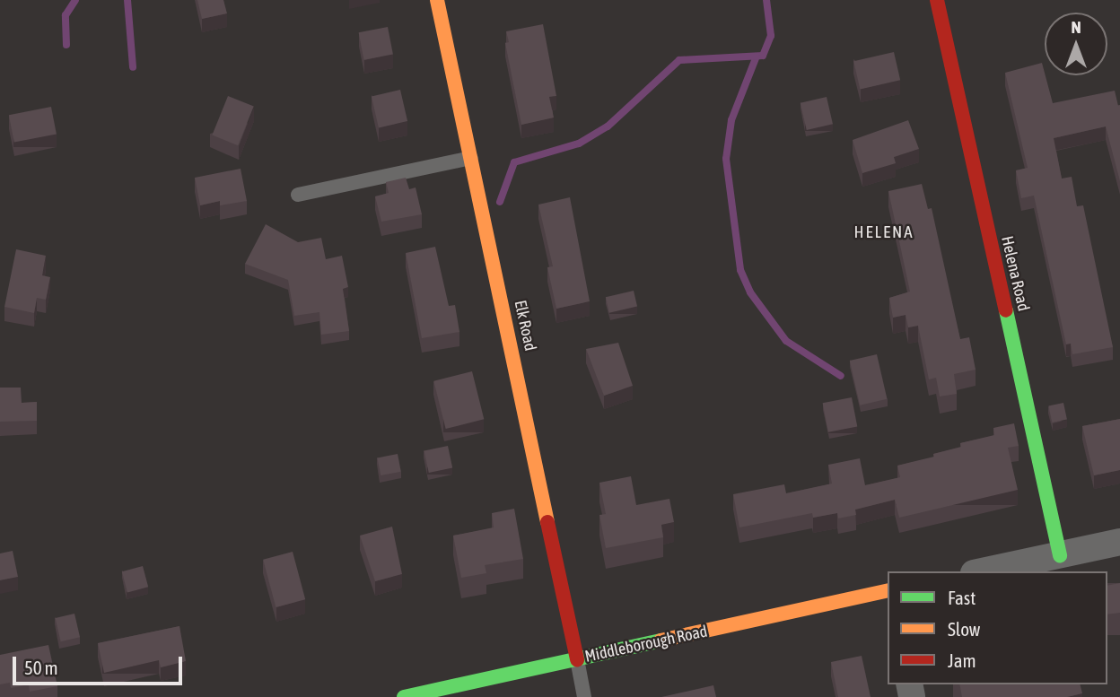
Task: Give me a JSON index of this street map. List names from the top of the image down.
{
  "streets": {
    "street": ["Helena Road", "Elk Road", "Middleborough Road"]
  },
  "crossings": [
    ["Elk Road", "Middleborough Road"]
  ],
  "districts": ["HELENA"],
  "legend": ["Fast", "Slow", "Jam"],
  "scale_bar": "50 m",
  "north": "top"
}
